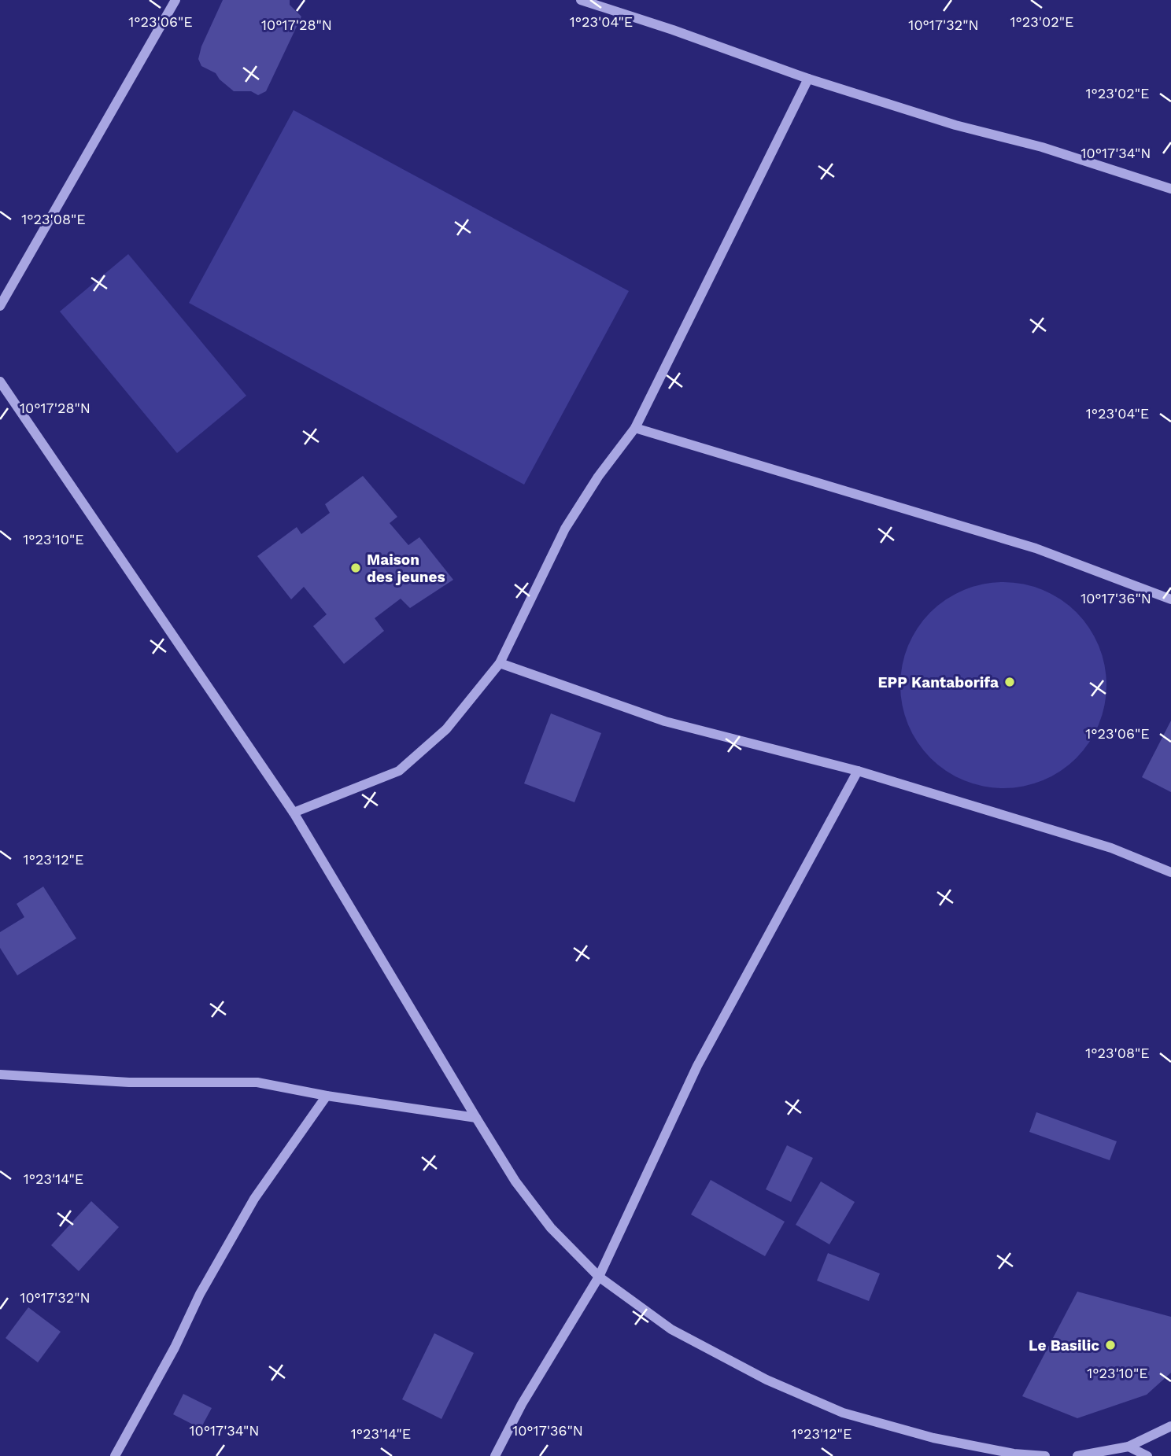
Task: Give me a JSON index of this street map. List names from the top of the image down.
{
  "places": ["Maison des jeunes", "EPP Kantaborifa", "Le Basilic"],
  "coordinates": [
    "1°23'06\"E",
    "1°23'04\"E",
    "1°23'02\"E",
    "10°17'32\"N",
    "10°17'28\"N",
    "10°17'34\"N",
    "1°23'08\"E",
    "1°23'10\"E",
    "10°17'36\"N",
    "1°23'12\"E",
    "1°23'14\"E"
  ]
}
